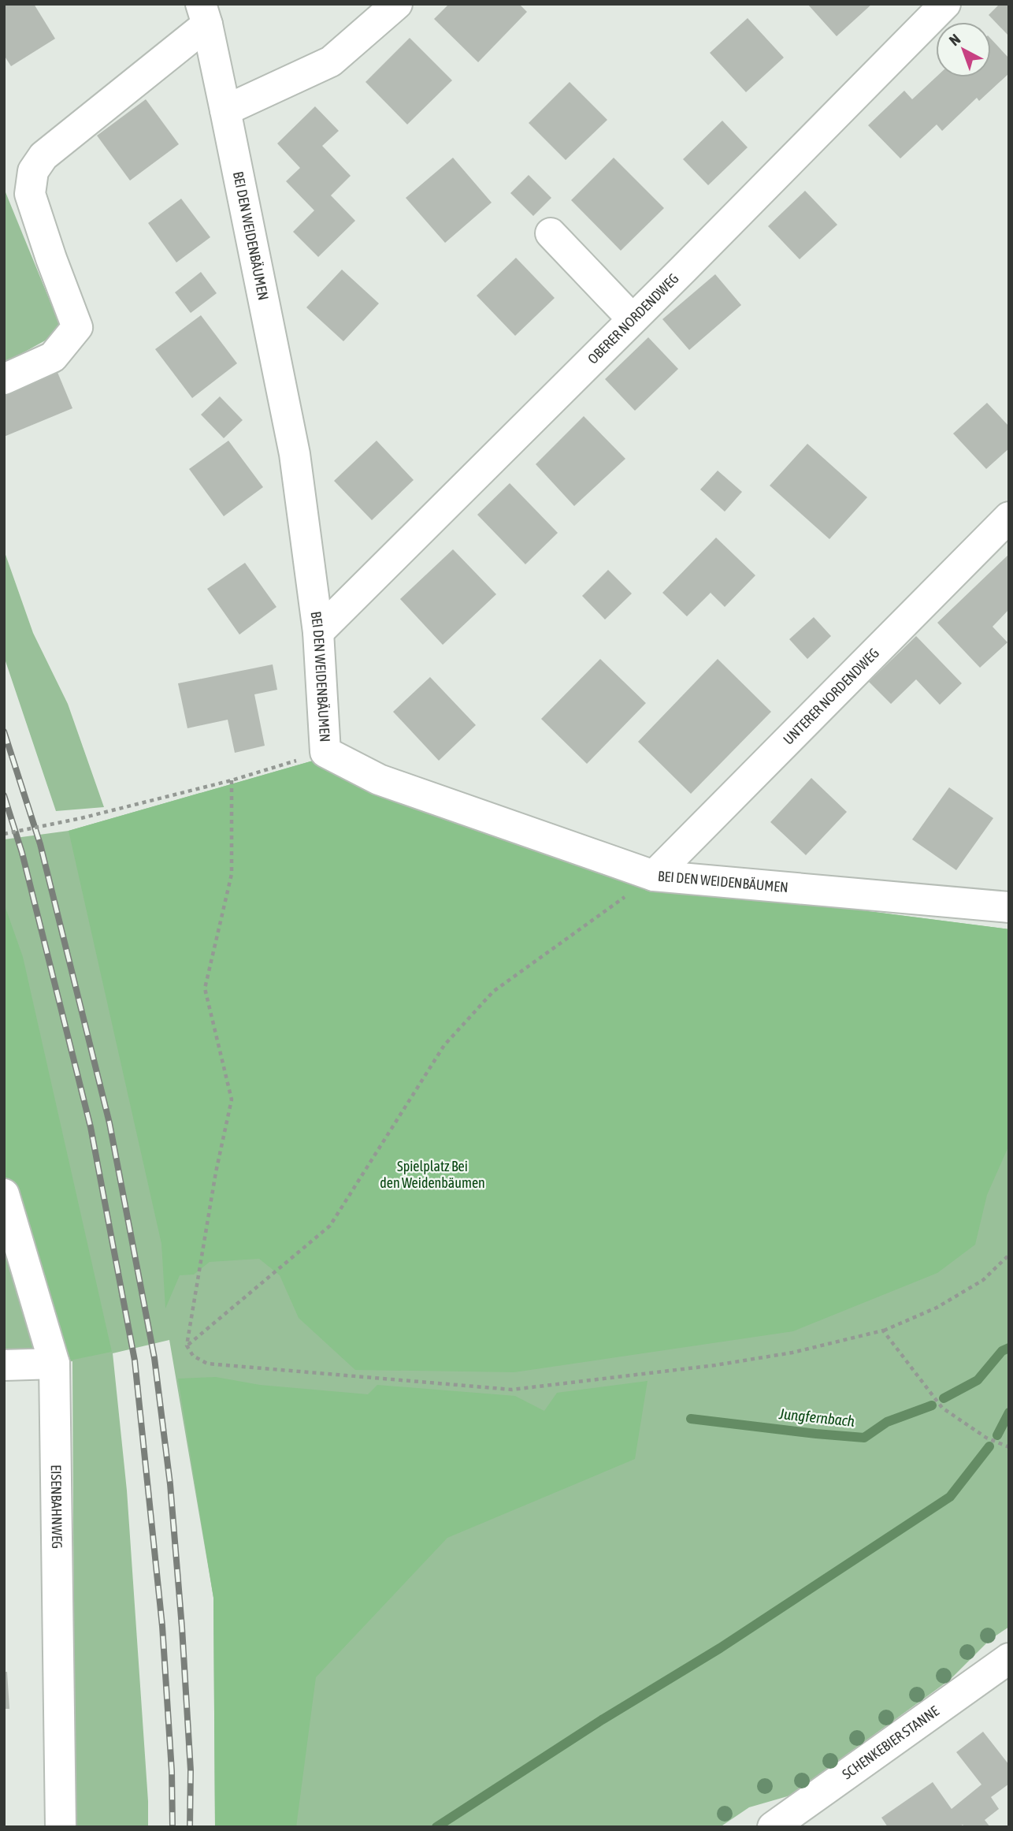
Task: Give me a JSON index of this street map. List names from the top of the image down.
{
  "streets": {
    "street": [
      "BEI DEN WEIDENBÄUMEN",
      "OBERER NORDENDWEG",
      "UNTERER NORDENDWEG",
      "EISENBAHNWEG",
      "SCHENKEBIER STANNE"
    ]
  },
  "crossings": [
    ["BEI DEN WEIDENBÄUMEN", "OBERER NORDENDWEG"],
    ["BEI DEN WEIDENBÄUMEN", "UNTERER NORDENDWEG"]
  ],
  "water": ["Jungfernbach"],
  "parks": ["Spielplatz Bei den Weidenbäumen"],
  "north": "top left"
}
